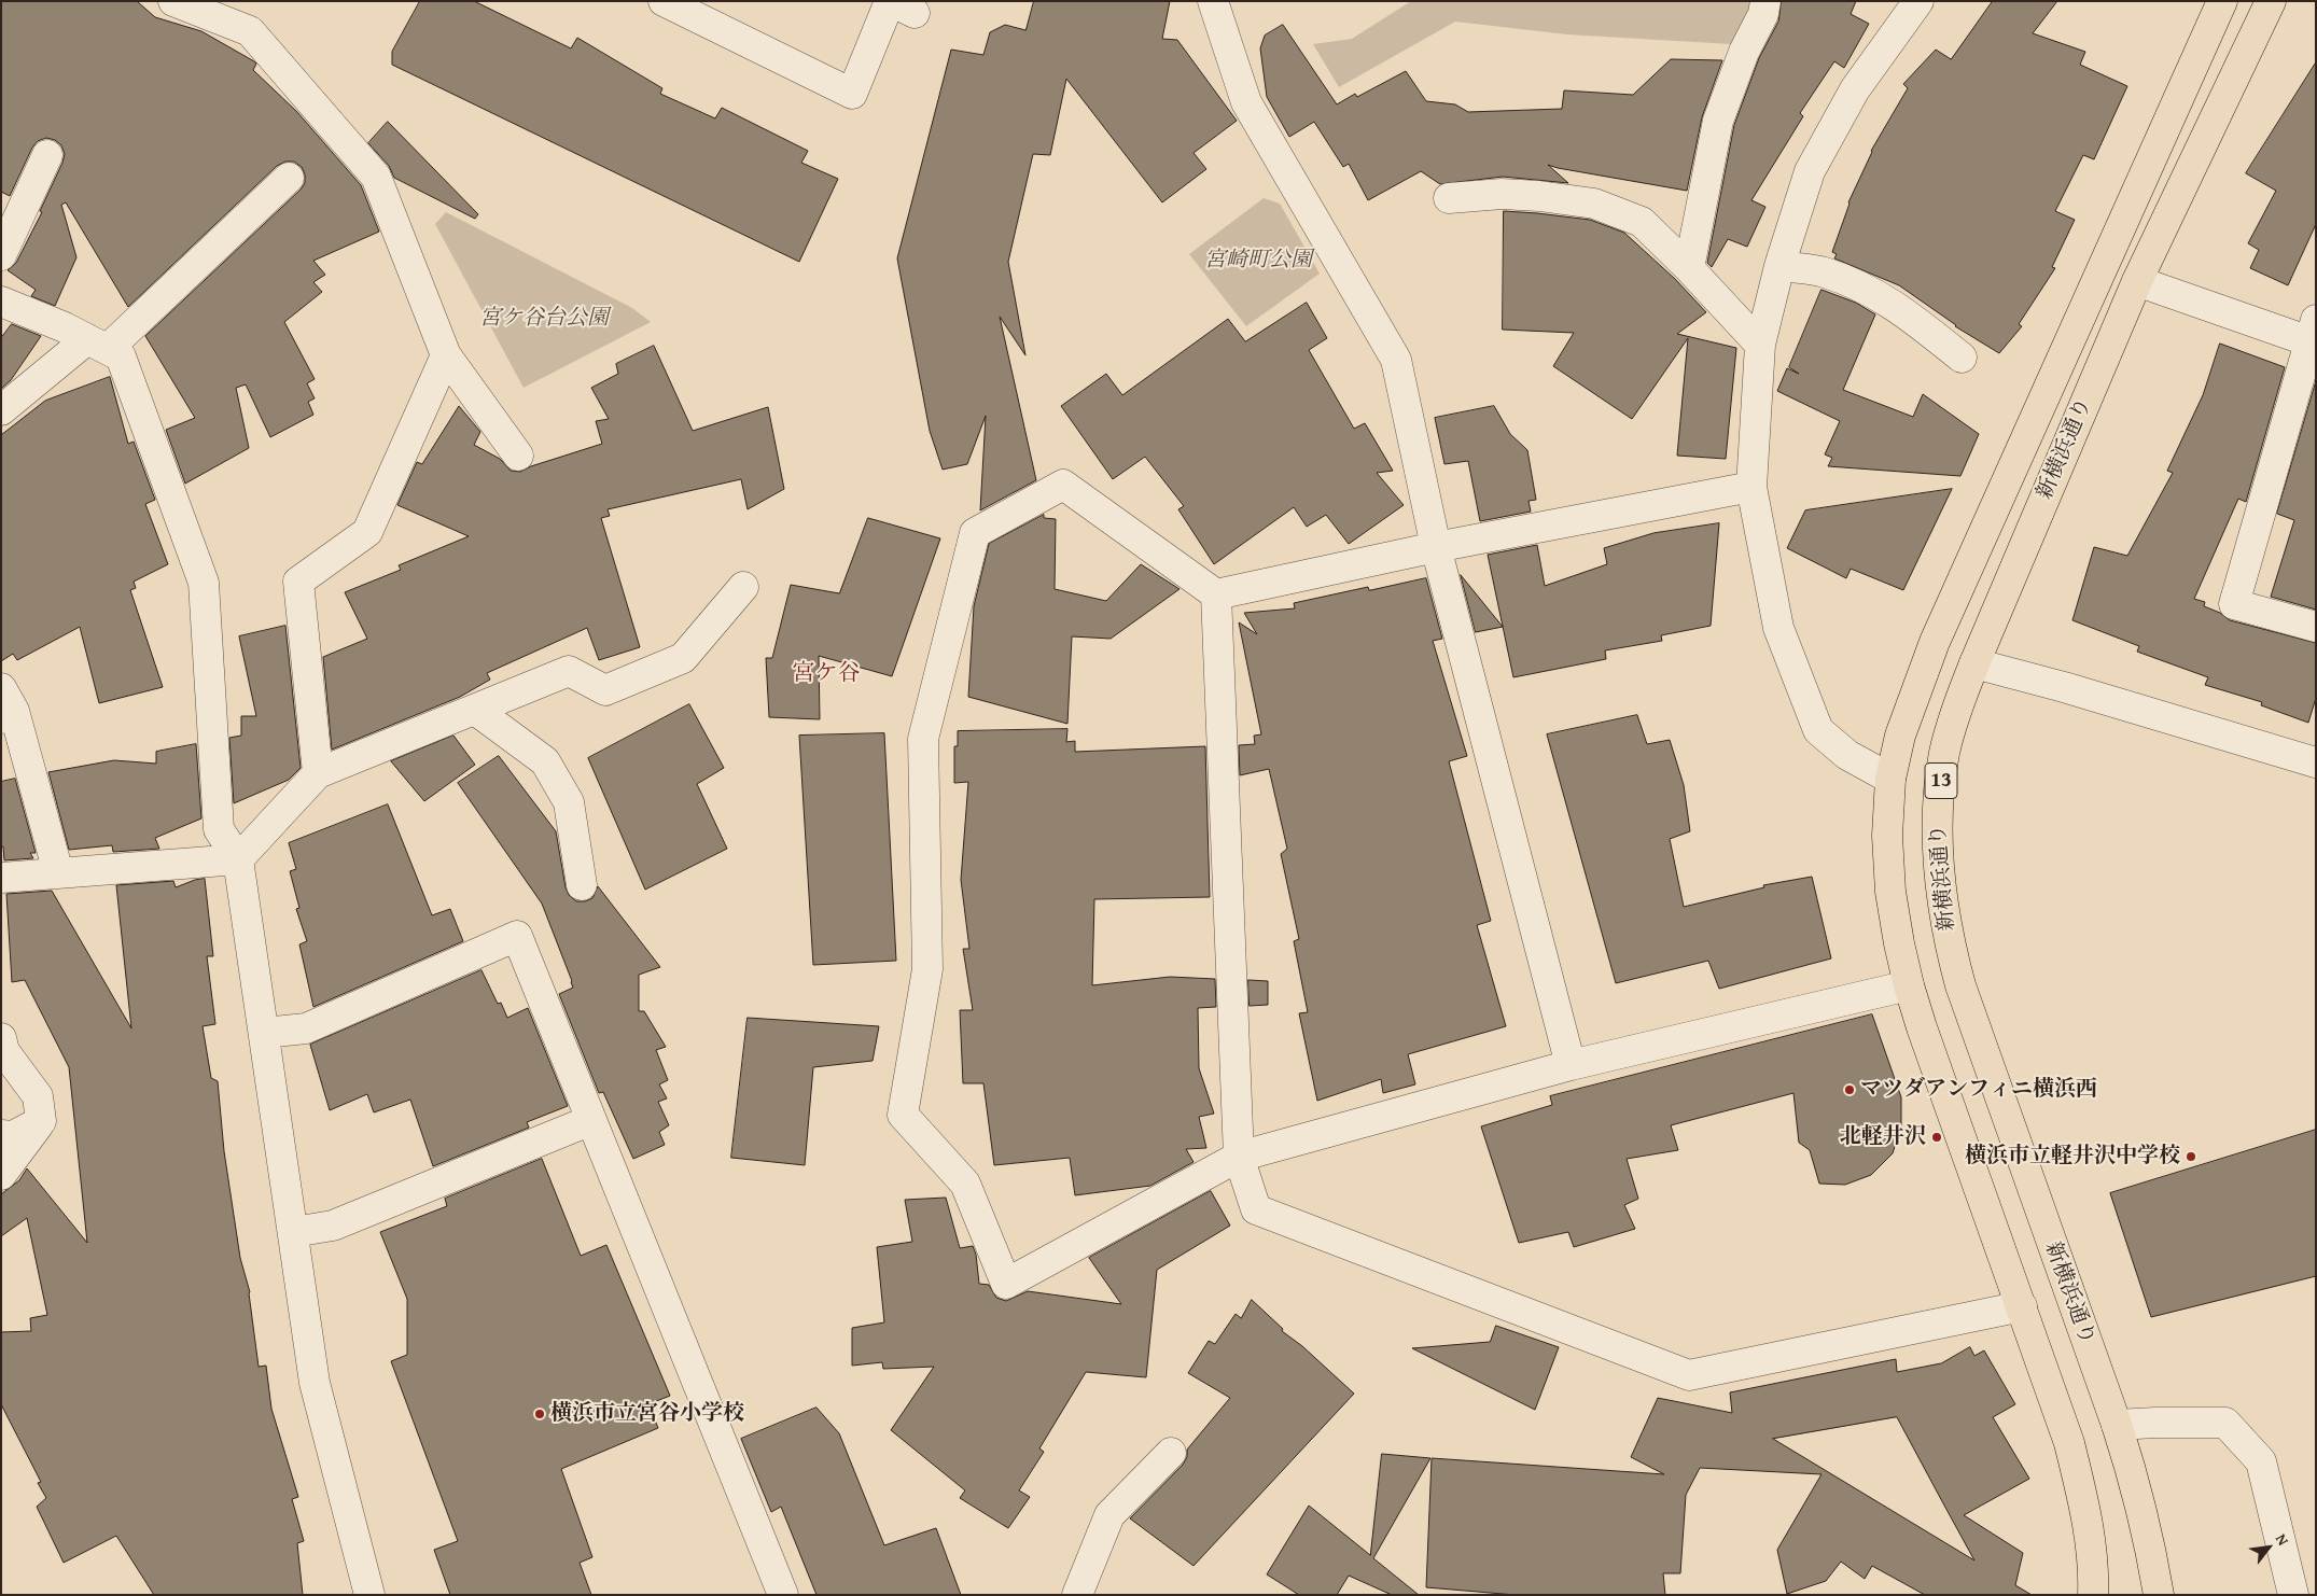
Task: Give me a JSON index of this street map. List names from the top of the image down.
{
  "streets": {
    "main road": ["新横浜通り", "13"]
  },
  "districts": ["宮ケ谷"],
  "parks": ["宮崎町公園", "宮ケ谷台公園"],
  "places": [
    "マツダアンフィニ横浜西",
    "北軽井沢",
    "横浜市立軽井沢中学校",
    "横浜市立宮谷小学校"
  ],
  "north": "top right"
}
